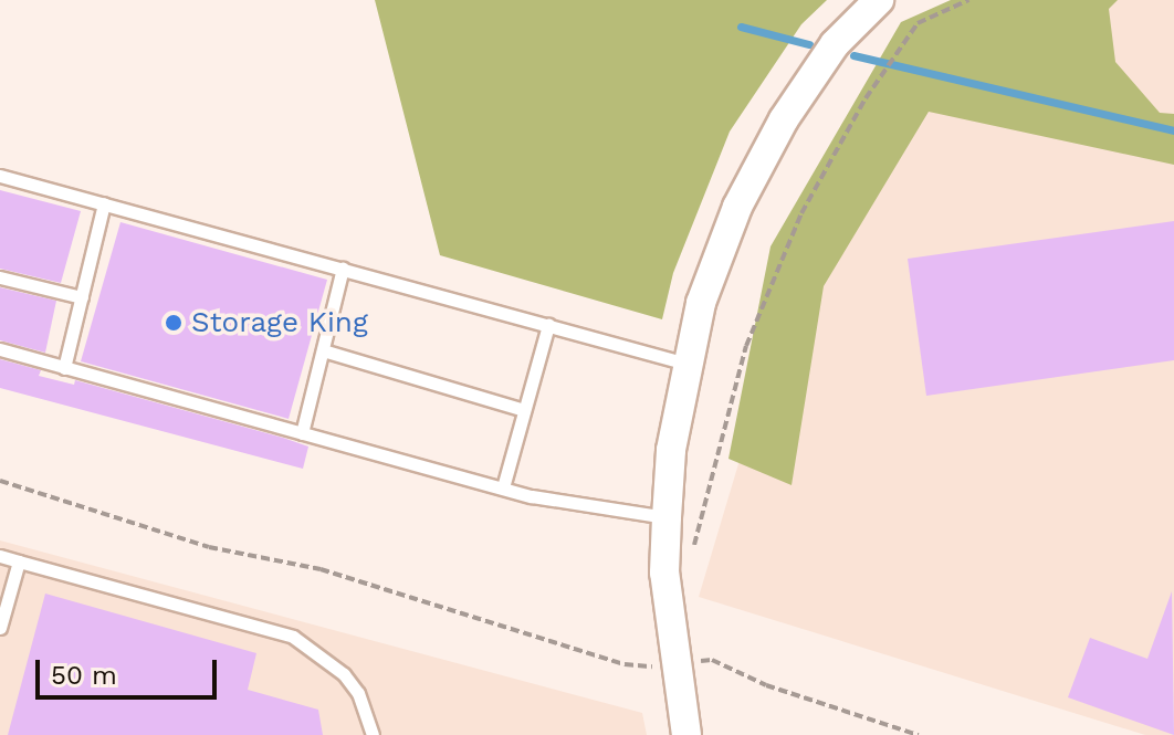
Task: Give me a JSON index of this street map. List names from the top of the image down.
{
  "places": ["Storage King"],
  "scale_bar": "50 m"
}
